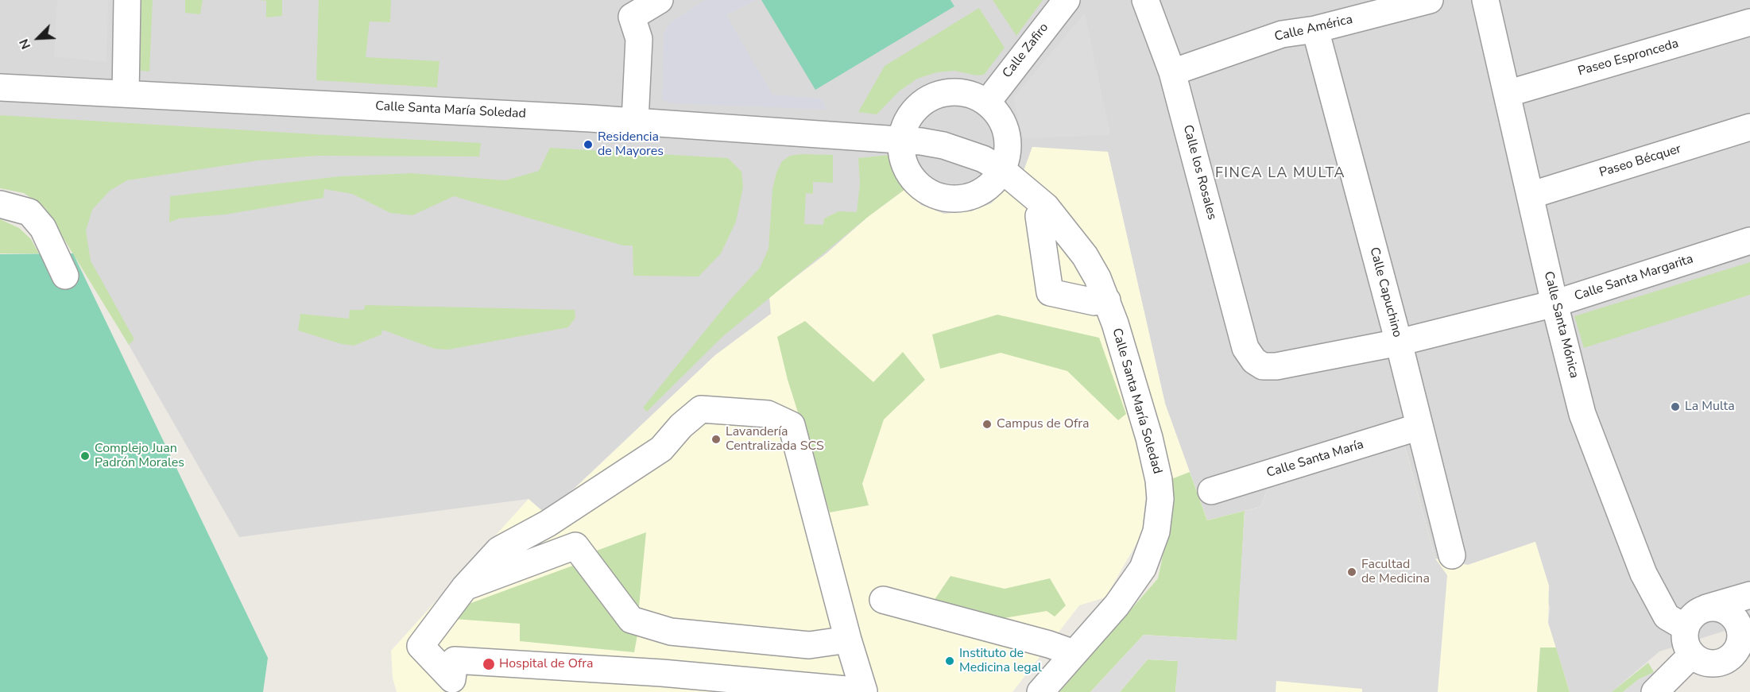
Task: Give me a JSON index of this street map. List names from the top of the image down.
{
  "streets": {
    "street": [
      "Calle América",
      "Calle Zafiro",
      "Paseo Espronceda",
      "Calle Santa María Soledad",
      "Paseo Bécquer",
      "Calle los Rosales",
      "Calle Santa Margarita",
      "Calle Capuchino",
      "Calle Santa Mónica",
      "Calle Santa María"
    ]
  },
  "crossings": [
    ["Calle América", "Calle los Rosales"],
    ["Calle América", "Calle Capuchino"],
    ["Paseo Espronceda", "Calle Santa Mónica"],
    ["Paseo Bécquer", "Calle Santa Mónica"],
    ["Calle los Rosales", "Calle Santa Margarita"],
    ["Calle Santa Margarita", "Calle Capuchino"],
    ["Calle Santa Margarita", "Calle Santa Mónica"],
    ["Calle Capuchino", "Calle Santa María"]
  ],
  "districts": ["FINCA LA MULTA"],
  "places": [
    "Residencia de Mayores",
    "La Multa",
    "Campus de Ofra",
    "Lavandería Centralizada SCS",
    "Complejo Juan Padrón Morales",
    "Facultad de Medicina",
    "Instituto de Medicina legal",
    "Hospital de Ofra"
  ],
  "north": "bottom left"
}
